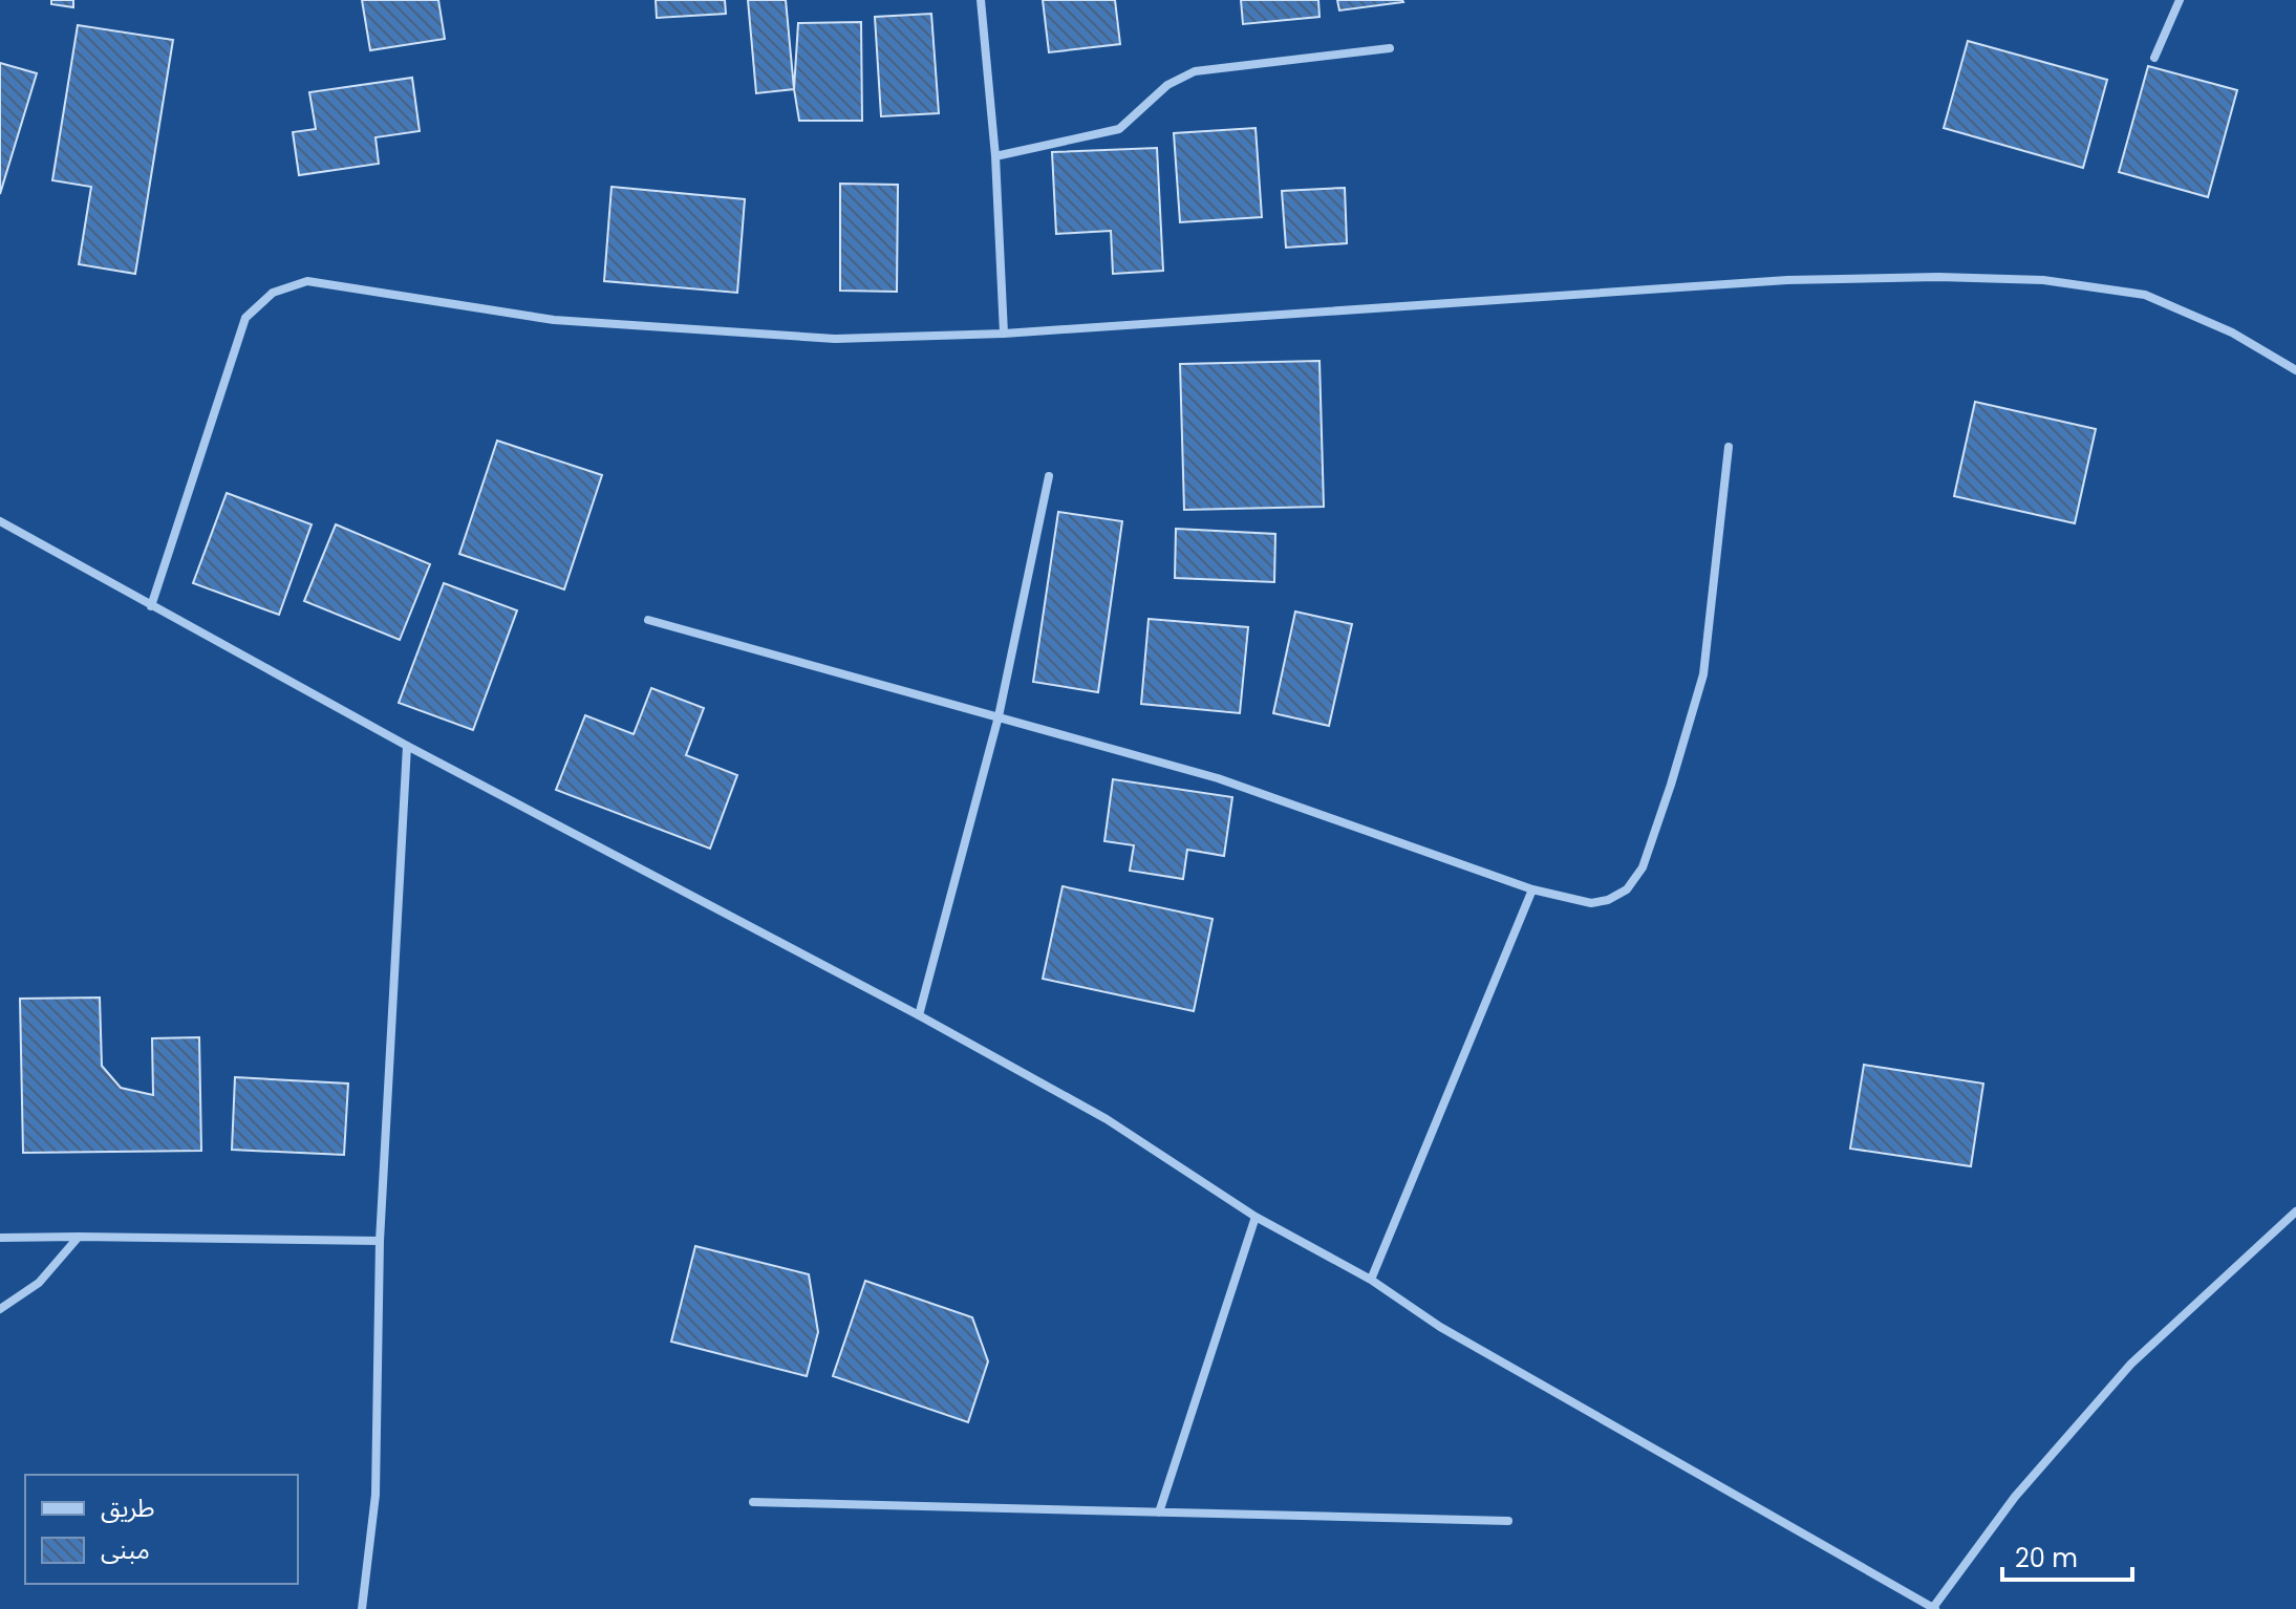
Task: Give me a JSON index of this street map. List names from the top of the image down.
{
  "legend": ["طريق", "مبنى"],
  "scale_bar": "20 m"
}
